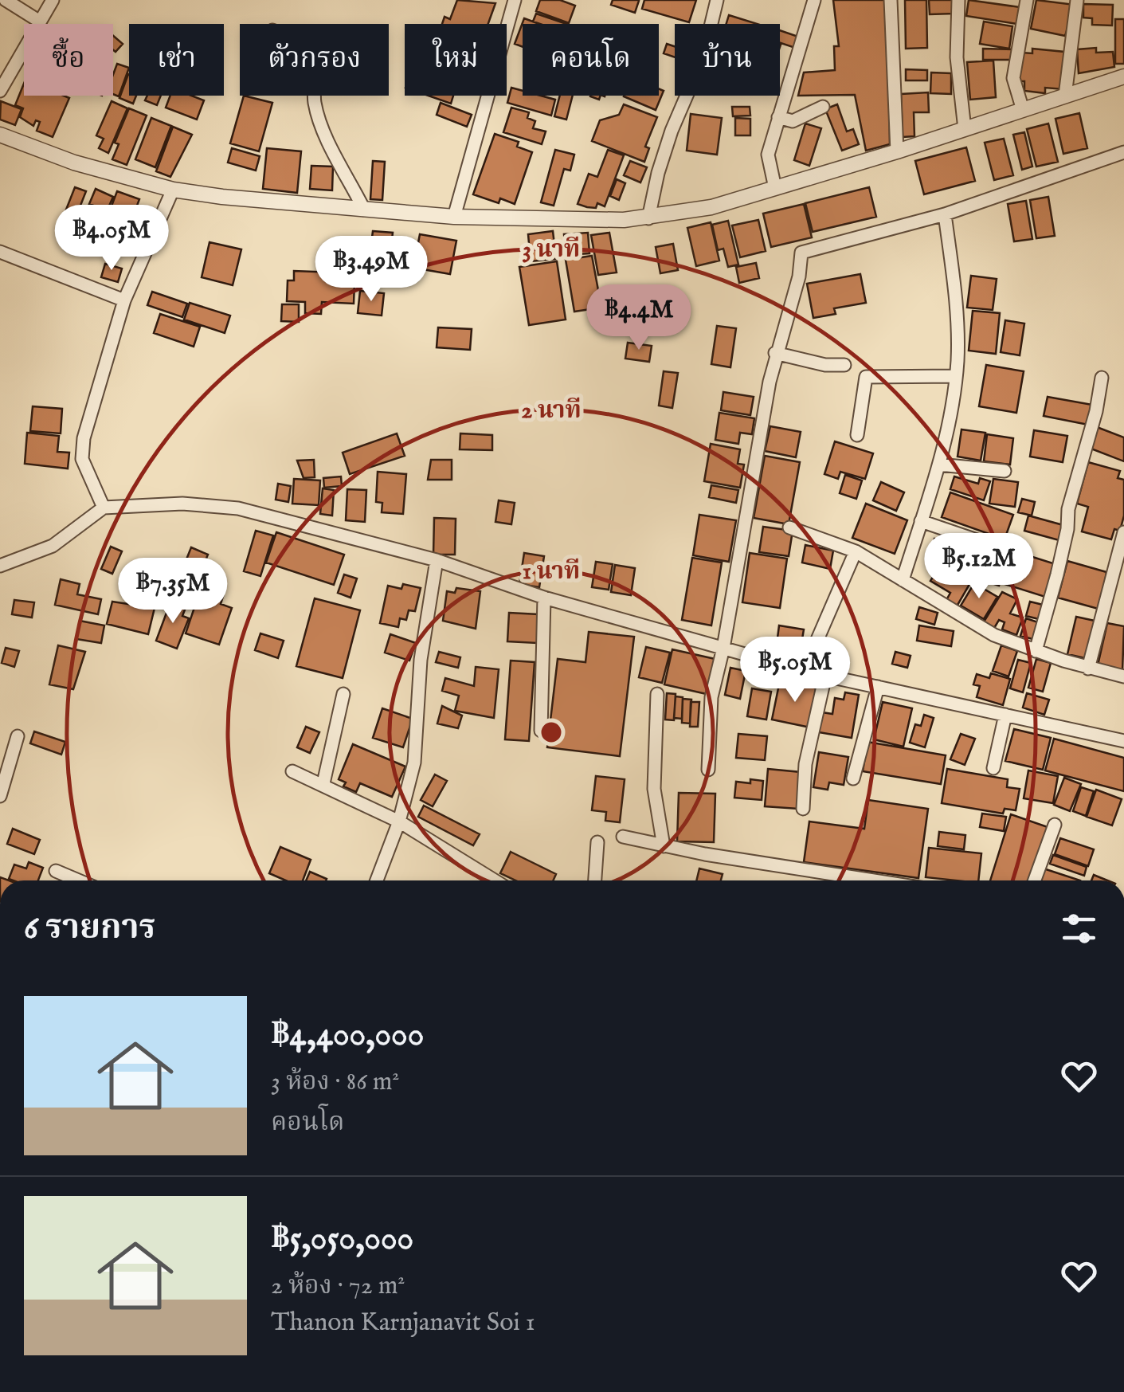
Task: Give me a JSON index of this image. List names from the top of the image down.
{
  "page": {
    "chip": [
      "ซื้อ",
      "เช่า",
      "ตัวกรอง",
      "ใหม่",
      "คอนโด",
      "บ้าน"
    ],
    "price": [
      "฿4.05M",
      "฿3.49M",
      "฿4.4M",
      "฿5.12M",
      "฿7.35M",
      "฿5.05M"
    ],
    "heading": "6 รายการ",
    "list": [
      {
        "name": "฿4,400,000",
        "note": "3 ห้อง · 86 m² · คอนโด"
      },
      {
        "name": "฿5,050,000",
        "note": "2 ห้อง · 72 m² · Thanon Karnjanavit Soi 1"
      }
    ]
  },
  "rings": ["3 นาที", "2 นาที", "1 นาที"]
}
